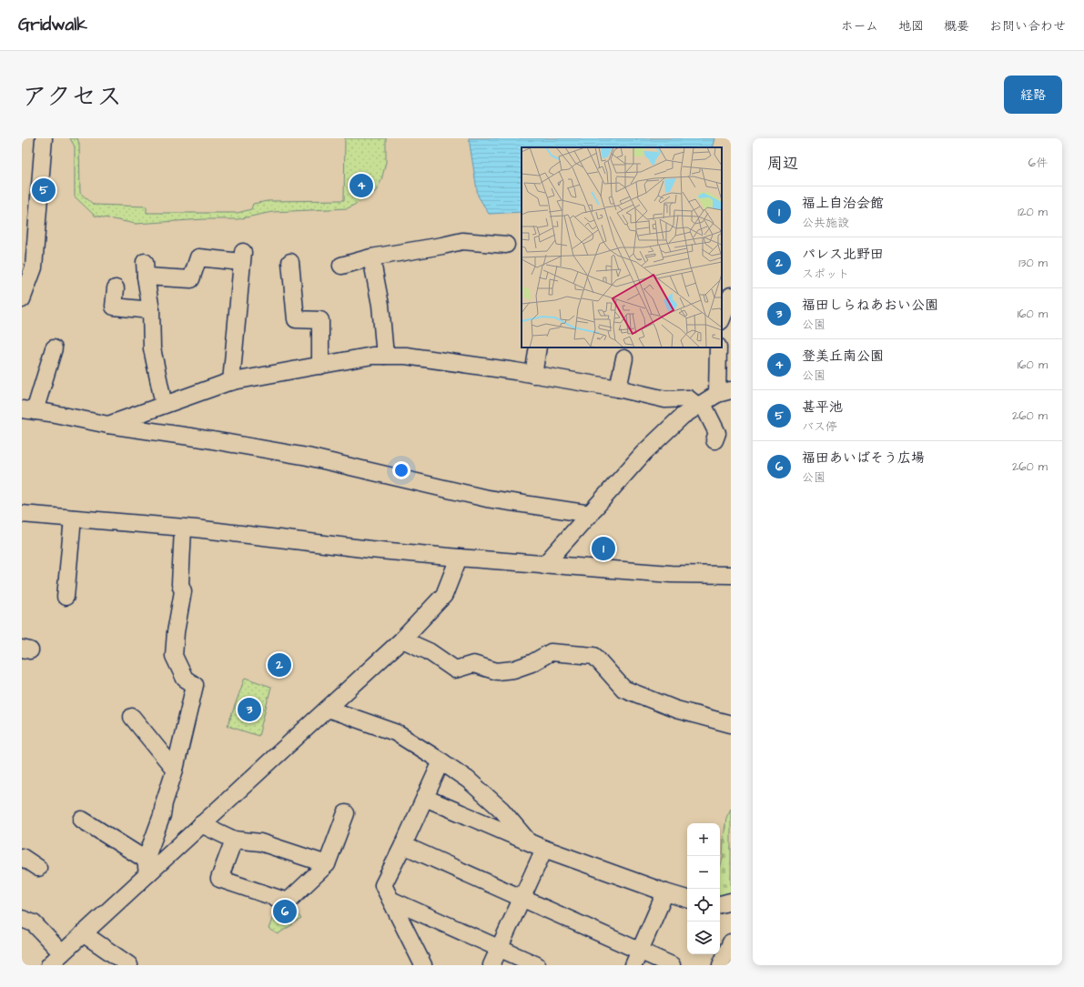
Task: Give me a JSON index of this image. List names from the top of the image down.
{
  "page": {
    "header": "Gridwalk",
    "nav": [
      "ホーム",
      "地図",
      "概要",
      "お問い合わせ"
    ],
    "title": "アクセス",
    "buttons": "経路",
    "heading": ["周辺", "6件"],
    "pins": [
      "4",
      "5",
      "1",
      "2",
      "3",
      "6"
    ],
    "list": [
      {
        "mark": "1",
        "name": "福上自治会館",
        "note": "公共施設",
        "value": "120 m"
      },
      {
        "mark": "2",
        "name": "パレス北野田",
        "note": "スポット",
        "value": "130 m"
      },
      {
        "mark": "3",
        "name": "福田しらねあおい公園",
        "note": "公園",
        "value": "160 m"
      },
      {
        "mark": "4",
        "name": "登美丘南公園",
        "note": "公園",
        "value": "160 m"
      },
      {
        "mark": "5",
        "name": "甚平池",
        "note": "バス停",
        "value": "260 m"
      },
      {
        "mark": "6",
        "name": "福田あいばそう広場",
        "note": "公園",
        "value": "260 m"
      }
    ],
    "map_buttons": ["+", "−"]
  }
}
